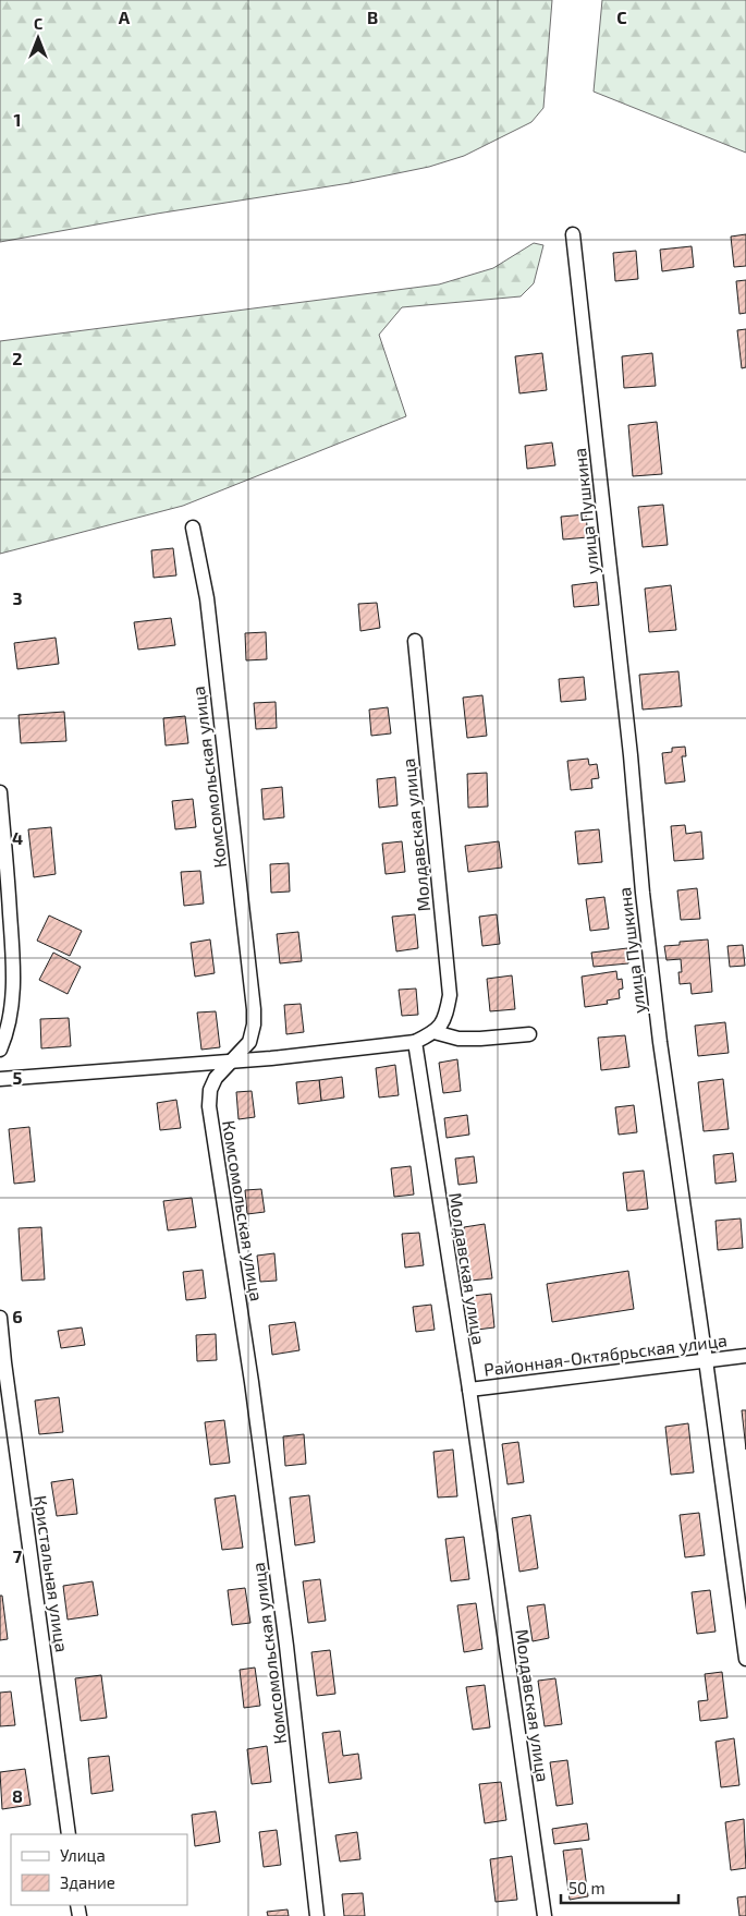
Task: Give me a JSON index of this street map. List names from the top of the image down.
{
  "streets": {
    "street": [
      "улица Пушкина",
      "Комсомольская улица",
      "Молдавская улица",
      "Районная-Октябрьская улица",
      "Кристальная улица"
    ]
  },
  "crossings": [
    ["улица Пушкина", "Районная-Октябрьская улица"],
    ["Молдавская улица", "Районная-Октябрьская улица"]
  ],
  "legend": ["Улица", "Здание"],
  "scale_bar": "50 m",
  "north": "top",
  "grid": {
    "columns": ["A", "B", "C"],
    "rows": [
      "1",
      "2",
      "3",
      "4",
      "5",
      "6",
      "7",
      "8"
    ]
  }
}
